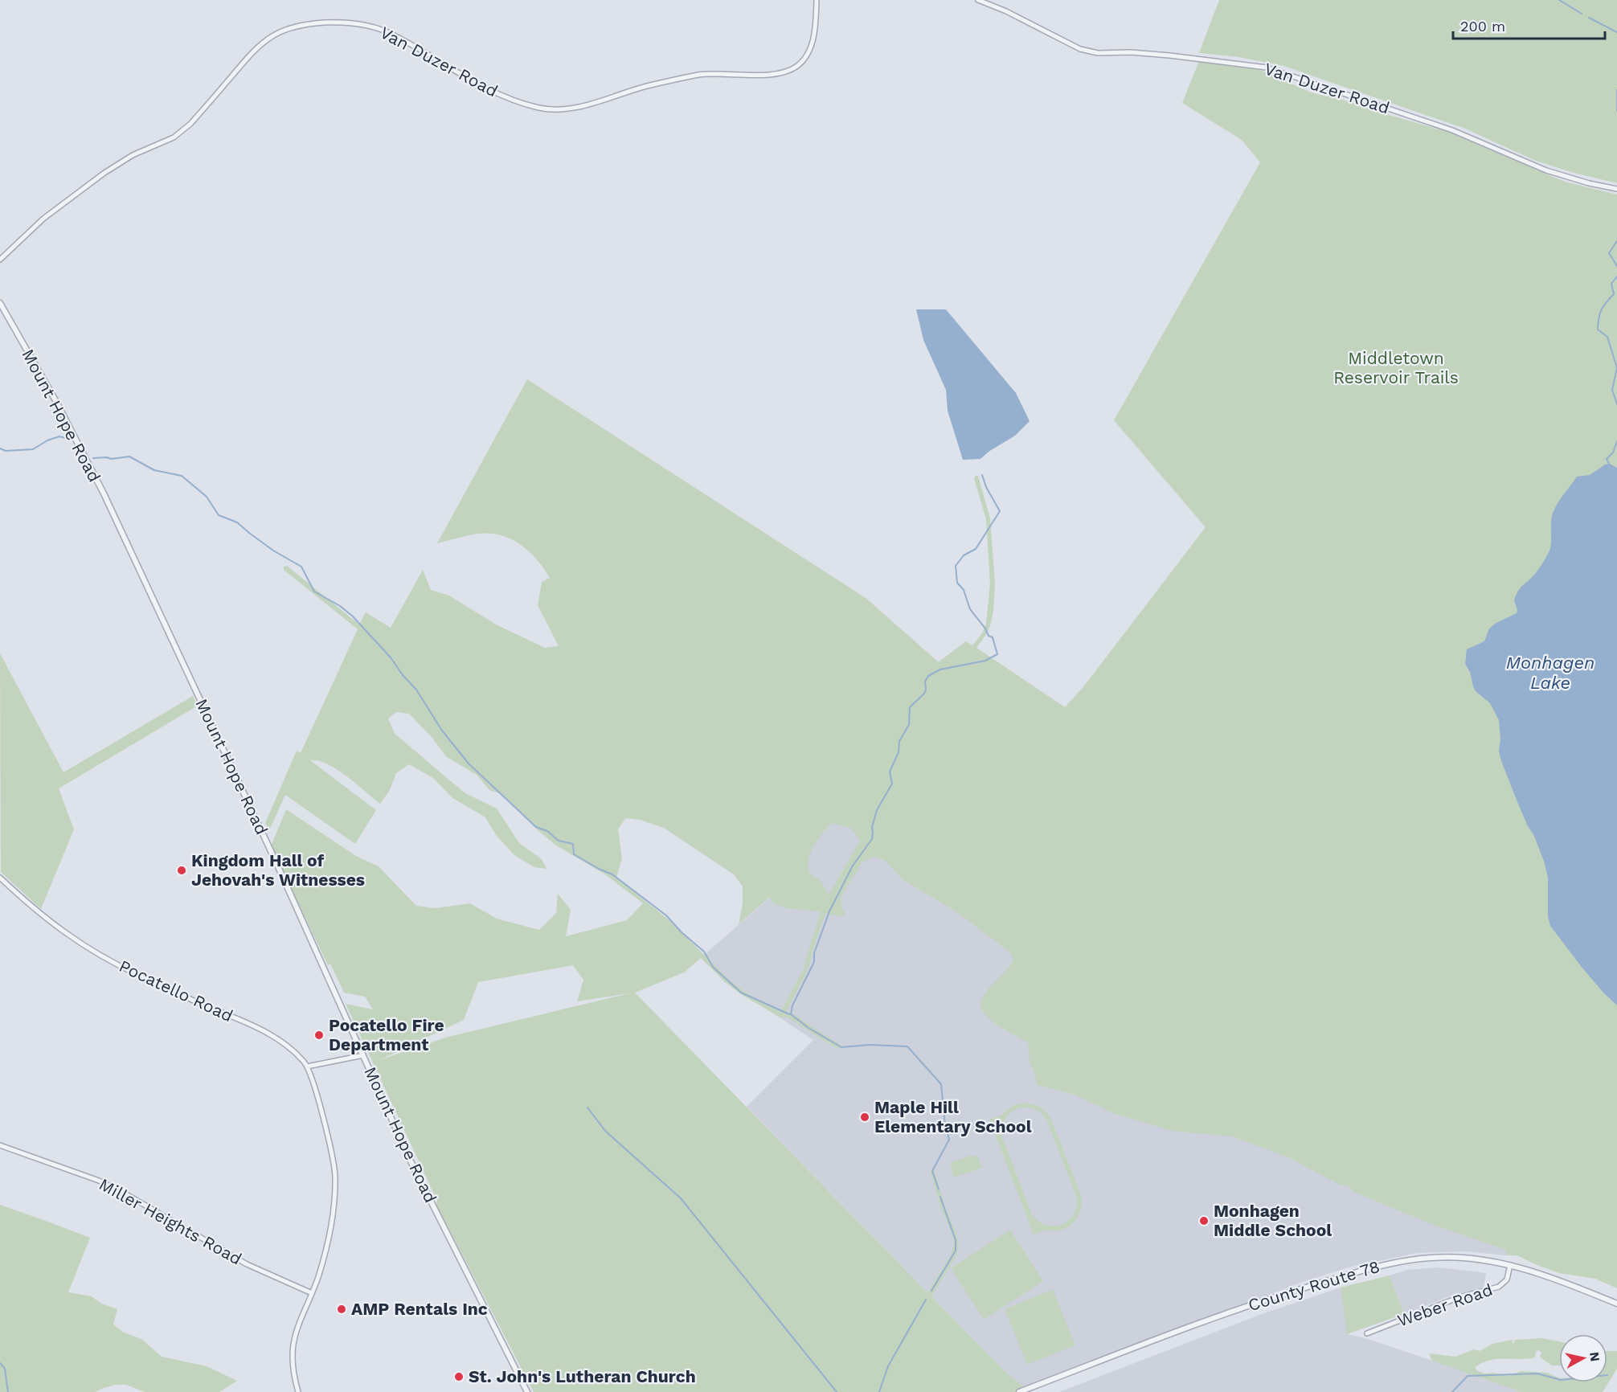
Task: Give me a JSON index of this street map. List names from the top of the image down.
{
  "streets": {
    "street": [
      "Van Duzer Road",
      "Mount Hope Road",
      "Pocatello Road",
      "Miller Heights Road",
      "County Route 78",
      "Weber Road"
    ]
  },
  "crossings": [
    ["County Route 78", "Weber Road"]
  ],
  "water": ["Monhagen Lake"],
  "parks": ["Middletown Reservoir Trails"],
  "places": [
    "Kingdom Hall of Jehovah's Witnesses",
    "Pocatello Fire Department",
    "Maple Hill Elementary School",
    "Monhagen Middle School",
    "AMP Rentals Inc",
    "St. John's Lutheran Church"
  ],
  "scale_bar": "200 m",
  "north": "right"
}
